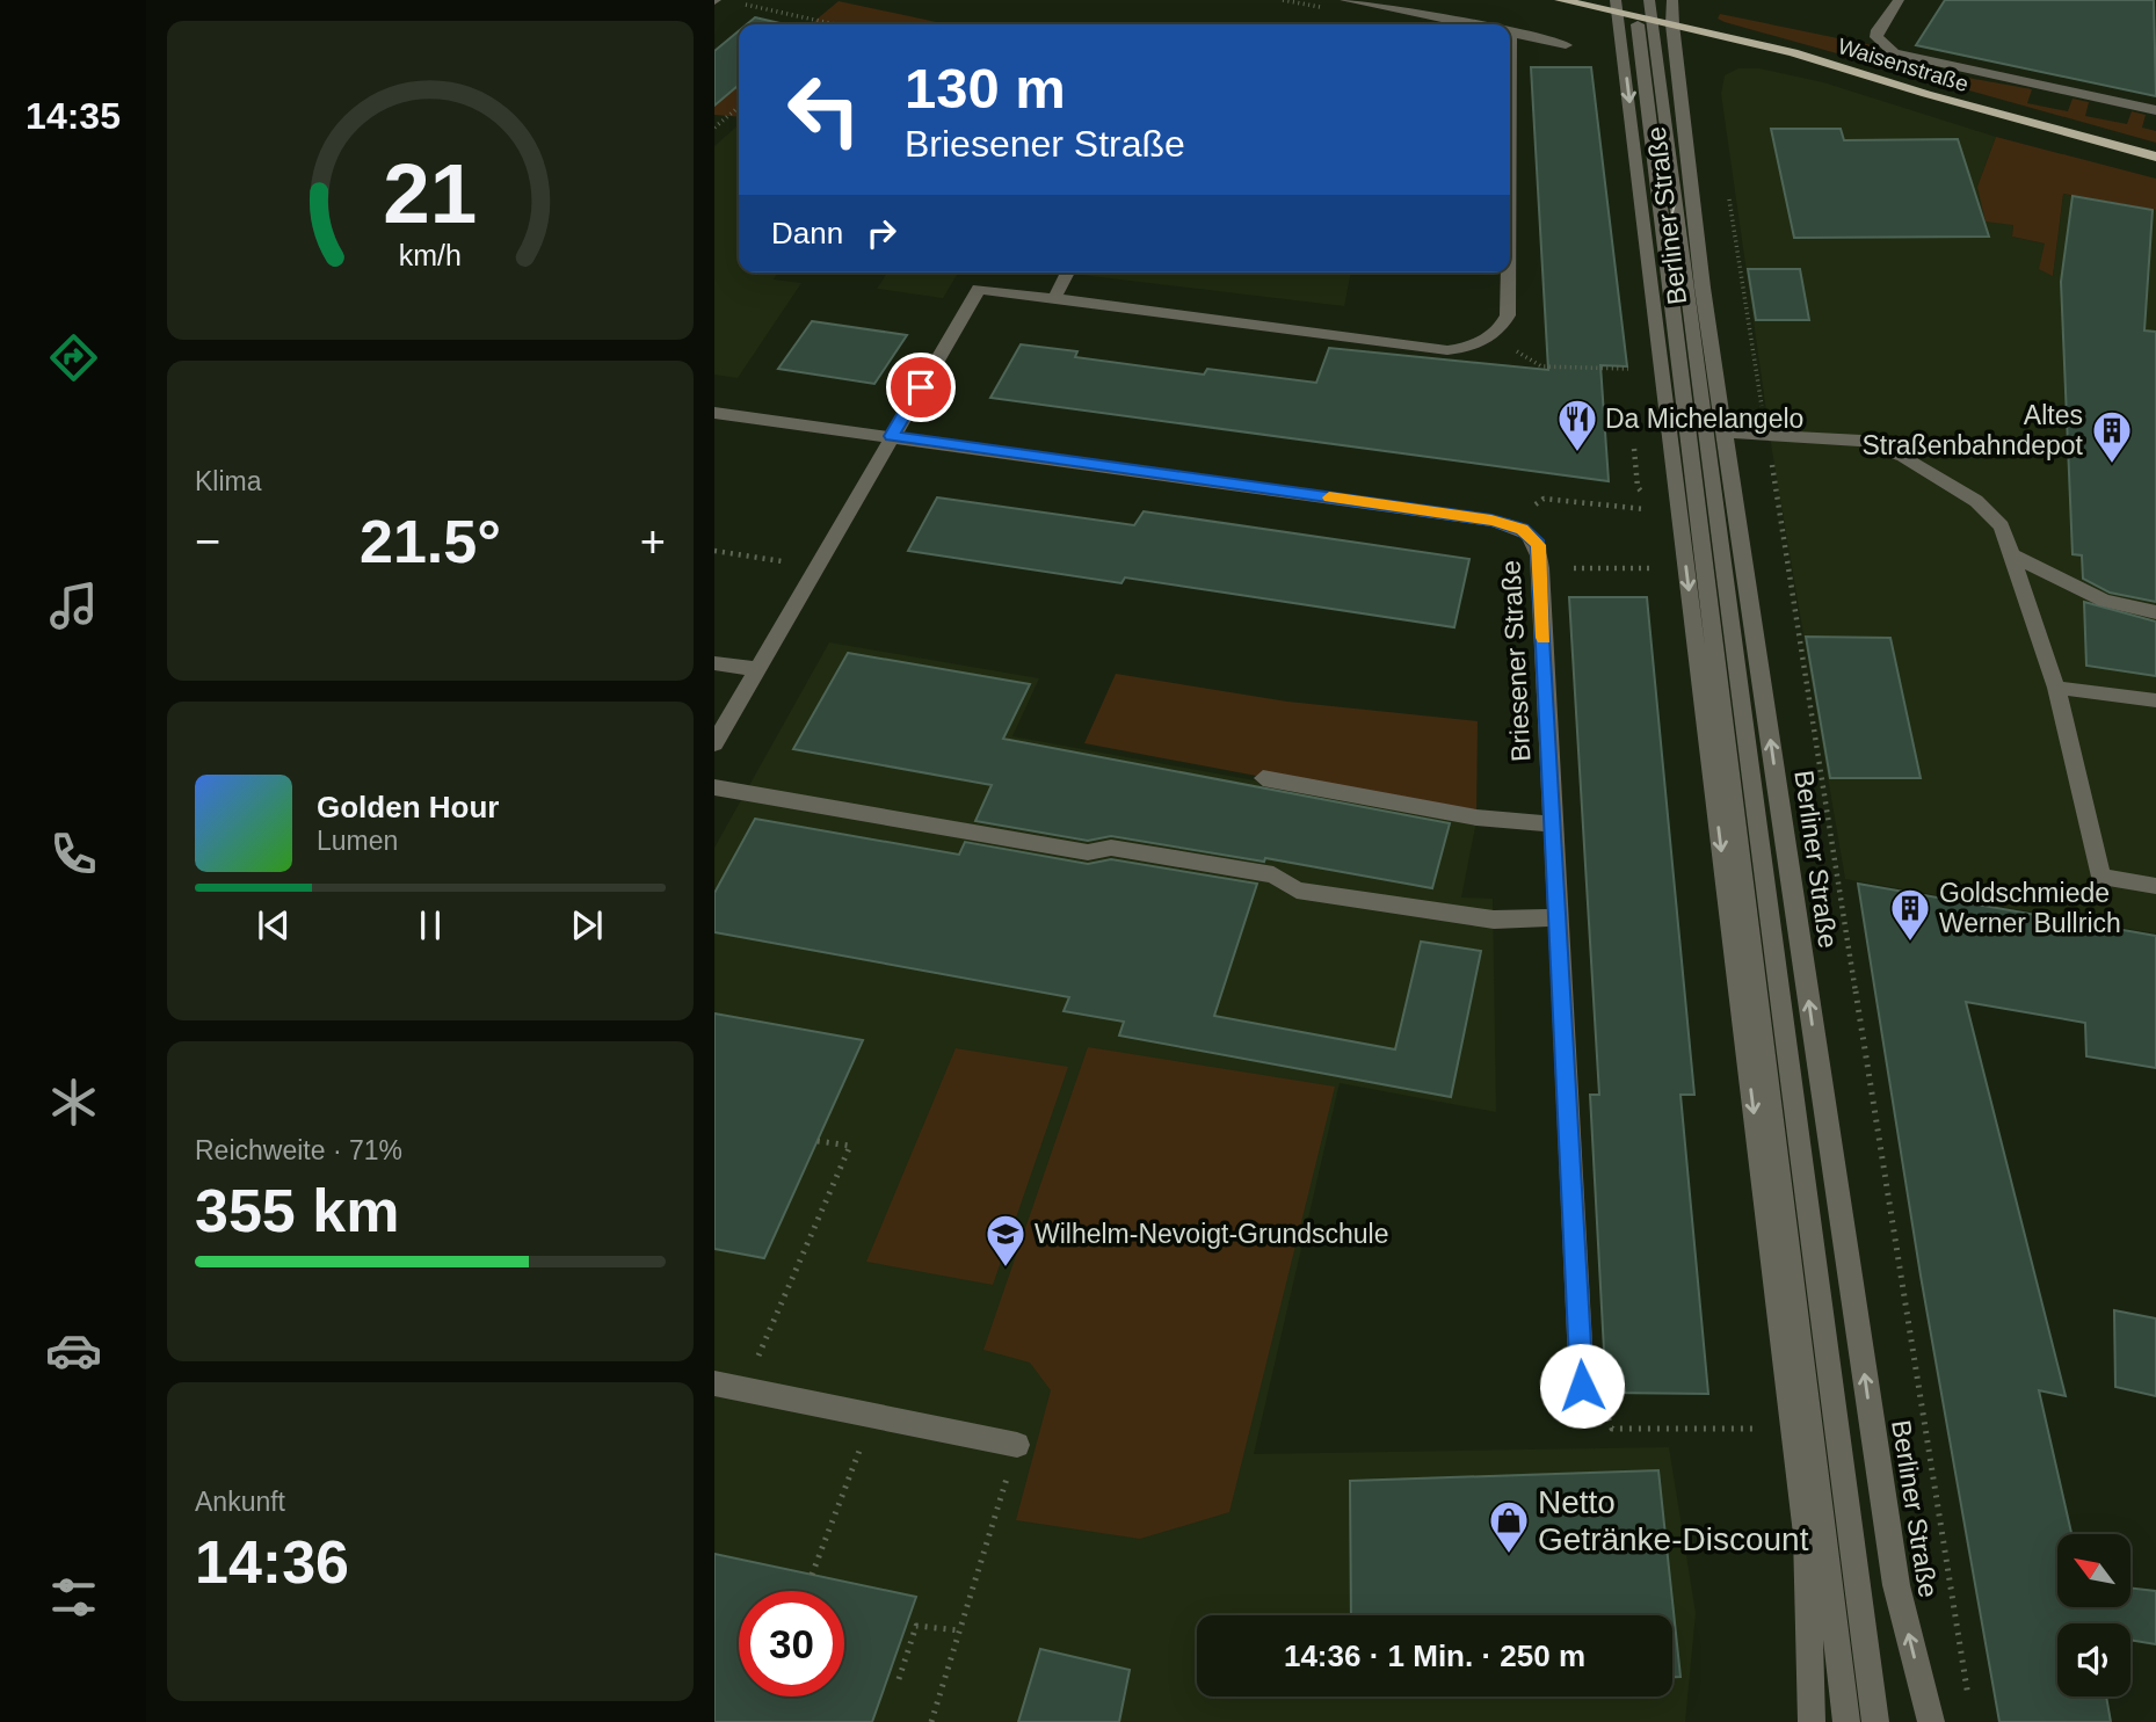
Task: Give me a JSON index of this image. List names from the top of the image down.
{
  "streets": {
    "main road": ["Waisenstraße"],
    "street": ["Berliner Straße", "Briesener Straße"]
  },
  "crossings": [
    ["Waisenstraße", "Berliner Straße"]
  ],
  "places": {
    "restaurant": ["Da Michelangelo"],
    "building": ["Altes Straßenbahndepot", "Goldschmiede Werner Bullrich"],
    "school or university": ["Wilhelm-Nevoigt-Grundschule"],
    "shop": ["Netto Getränke-Discount"]
  },
  "north": "top left",
  "page": {
    "tabs": "14:35",
    "turn": ["130 m", "Briesener Straße"],
    "then": "Dann",
    "tile": [
      "Klima",
      ["Reichweite · 71%", "355 km"],
      ["Ankunft", "14:36"]
    ],
    "heat": ["−", "21.5°", "+"],
    "song": ["Golden Hour", "Lumen"],
    "limit": "30",
    "trip": "14:36 · 1 Min. · 250 m",
    "gauge": ["21", "km/h"]
  }
}
